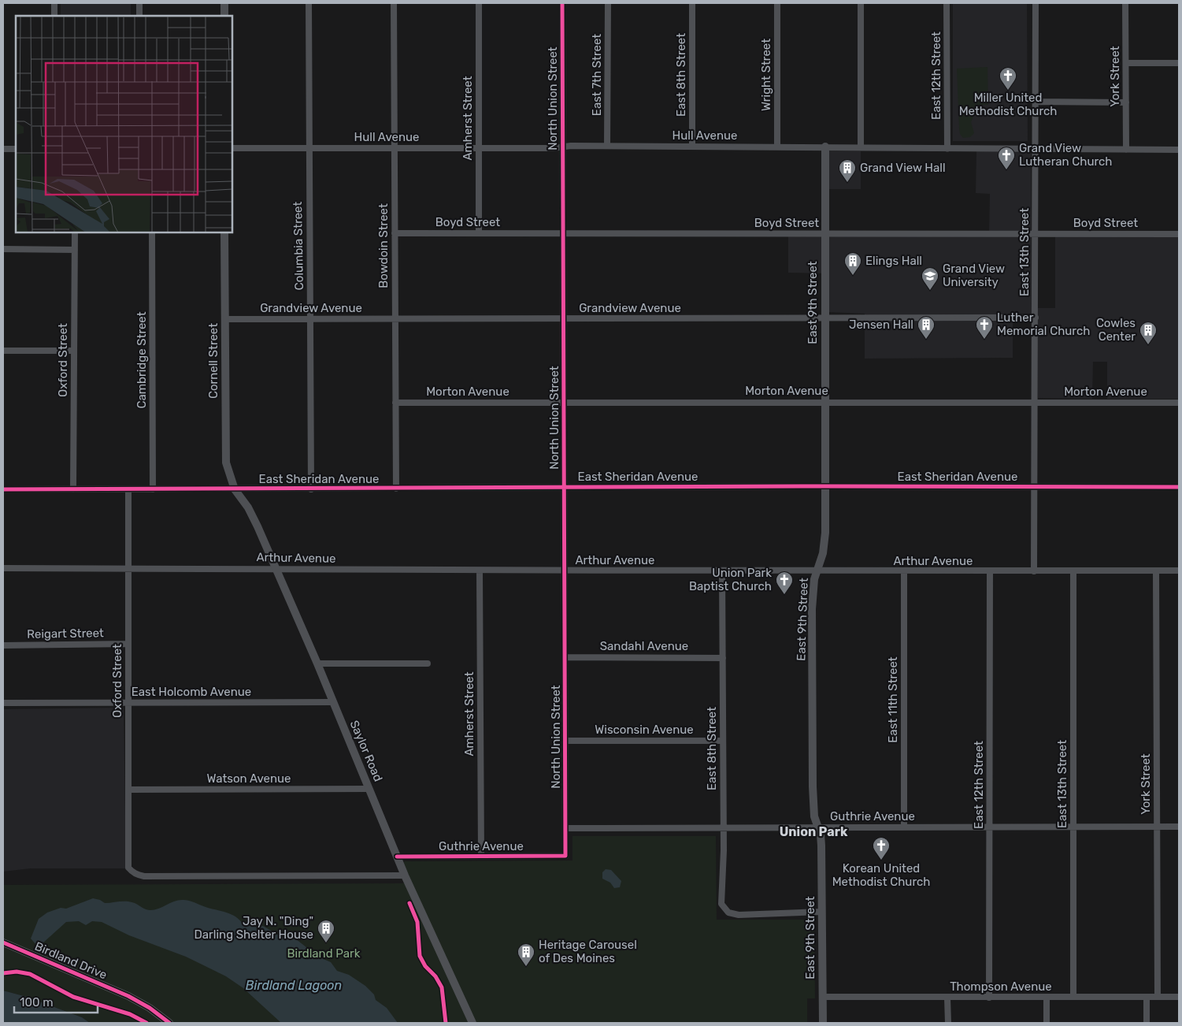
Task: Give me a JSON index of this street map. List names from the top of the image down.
{
  "streets": {
    "street": [
      "East 7th Street",
      "East 8th Street",
      "Wright Street",
      "East 12th Street",
      "York Street",
      "North Union Street",
      "Amherst Street",
      "Hull Avenue",
      "Boyd Street",
      "Columbia Street",
      "Bowdoin Street",
      "East 13th Street",
      "East 9th Street",
      "Grandview Avenue",
      "Oxford Street",
      "Cambridge Street",
      "Cornell Street",
      "Morton Avenue",
      "East Sheridan Avenue",
      "Arthur Avenue",
      "Reigart Street",
      "Sandahl Avenue",
      "East Holcomb Avenue",
      "East 11th Street",
      "Wisconsin Avenue",
      "Saylor Road",
      "Watson Avenue",
      "Guthrie Avenue",
      "Birdland Drive",
      "Thompson Avenue"
    ]
  },
  "crossings": [
    ["East 7th Street", "Hull Avenue"],
    ["East 8th Street", "Hull Avenue"],
    ["East 8th Street", "East 9th Street"],
    ["East 8th Street", "Arthur Avenue"],
    ["East 8th Street", "Sandahl Avenue"],
    ["East 8th Street", "Wisconsin Avenue"],
    ["East 8th Street", "Guthrie Avenue"],
    ["Wright Street", "Hull Avenue"],
    ["East 12th Street", "Hull Avenue"],
    ["East 12th Street", "Arthur Avenue"],
    ["East 12th Street", "Guthrie Avenue"],
    ["East 12th Street", "Thompson Avenue"],
    ["York Street", "Hull Avenue"],
    ["York Street", "Arthur Avenue"],
    ["York Street", "Guthrie Avenue"],
    ["York Street", "Thompson Avenue"],
    ["North Union Street", "Hull Avenue"],
    ["North Union Street", "Boyd Street"],
    ["North Union Street", "Grandview Avenue"],
    ["North Union Street", "Morton Avenue"],
    ["North Union Street", "East Sheridan Avenue"],
    ["North Union Street", "Arthur Avenue"],
    ["North Union Street", "Sandahl Avenue"],
    ["North Union Street", "Wisconsin Avenue"],
    ["North Union Street", "Guthrie Avenue"],
    ["Amherst Street", "Hull Avenue"],
    ["Amherst Street", "Boyd Street"],
    ["Amherst Street", "Arthur Avenue"],
    ["Amherst Street", "Guthrie Avenue"],
    ["Hull Avenue", "Columbia Street"],
    ["Hull Avenue", "Bowdoin Street"],
    ["Hull Avenue", "East 13th Street"],
    ["Hull Avenue", "East 9th Street"],
    ["Boyd Street", "Bowdoin Street"],
    ["Boyd Street", "East 13th Street"],
    ["Boyd Street", "East 9th Street"],
    ["Columbia Street", "Grandview Avenue"],
    ["Columbia Street", "East Sheridan Avenue"],
    ["Bowdoin Street", "Grandview Avenue"],
    ["Bowdoin Street", "Morton Avenue"],
    ["Bowdoin Street", "East Sheridan Avenue"],
    ["East 13th Street", "Grandview Avenue"],
    ["East 13th Street", "Morton Avenue"],
    ["East 13th Street", "East Sheridan Avenue"],
    ["East 13th Street", "Arthur Avenue"],
    ["East 13th Street", "Guthrie Avenue"],
    ["East 13th Street", "Thompson Avenue"],
    ["East 9th Street", "Grandview Avenue"],
    ["East 9th Street", "Morton Avenue"],
    ["East 9th Street", "East Sheridan Avenue"],
    ["East 9th Street", "Arthur Avenue"],
    ["East 9th Street", "Guthrie Avenue"],
    ["East 9th Street", "Thompson Avenue"],
    ["Grandview Avenue", "Cornell Street"],
    ["Oxford Street", "East Sheridan Avenue"],
    ["Oxford Street", "Arthur Avenue"],
    ["Oxford Street", "Reigart Street"],
    ["Oxford Street", "East Holcomb Avenue"],
    ["Oxford Street", "Saylor Road"],
    ["Oxford Street", "Watson Avenue"],
    ["Cambridge Street", "East Sheridan Avenue"],
    ["Cornell Street", "East Sheridan Avenue"],
    ["Cornell Street", "Saylor Road"],
    ["East Sheridan Avenue", "Saylor Road"],
    ["Arthur Avenue", "East 11th Street"],
    ["Arthur Avenue", "Saylor Road"],
    ["East Holcomb Avenue", "Saylor Road"],
    ["East 11th Street", "Guthrie Avenue"],
    ["Saylor Road", "Watson Avenue"],
    ["Saylor Road", "Guthrie Avenue"]
  ],
  "districts": ["Union Park"],
  "water": ["Birdland Lagoon"],
  "parks": ["Birdland Park"],
  "places": {
    "church": [
      "Miller United Methodist Church",
      "Grand View Lutheran Church",
      "Luther Memorial Church",
      "Union Park Baptist Church",
      "Korean United Methodist Church"
    ],
    "building": [
      "Grand View Hall",
      "Elings Hall",
      "Jensen Hall",
      "Cowles Center",
      "Jay N. \"Ding\" Darling Shelter House",
      "Heritage Carousel of Des Moines"
    ],
    "school or university": ["Grand View University"]
  },
  "scale_bar": "100 m"
}
